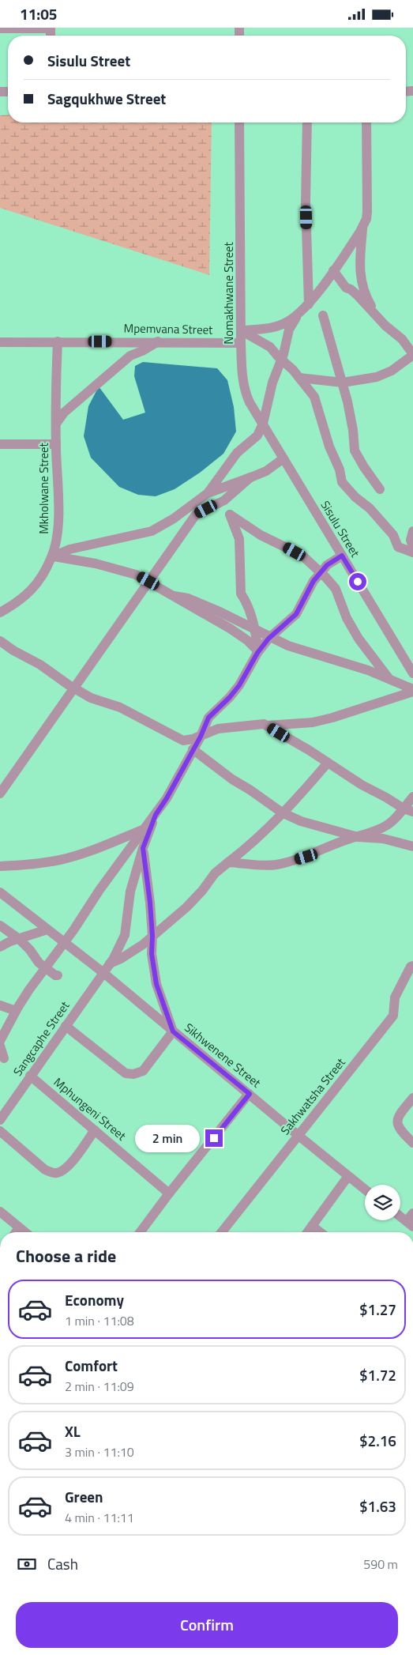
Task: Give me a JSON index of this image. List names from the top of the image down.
{
  "streets": {
    "street": [
      "Nomakhwane Street",
      "Mpemvana Street",
      "Mkholwane Street",
      "Sisulu Street",
      "Sangcaphe Street",
      "Sikhwenene Street",
      "Sakhwatsha Street",
      "Mphungeni Street"
    ]
  },
  "crossings": [
    ["Nomakhwane Street", "Mpemvana Street"],
    ["Nomakhwane Street", "Sisulu Street"],
    ["Mpemvana Street", "Mkholwane Street"],
    ["Sangcaphe Street", "Sikhwenene Street"],
    ["Sangcaphe Street", "Mphungeni Street"],
    ["Sikhwenene Street", "Sakhwatsha Street"]
  ],
  "page": {
    "status": "11:05",
    "banner": ["Sisulu Street", "Sagqukhwe Street"],
    "bubble": "2 min",
    "heading": "Choose a ride",
    "list": [
      {
        "name": "Economy",
        "note": "1 min · 11:08",
        "value": "$1.27"
      },
      {
        "name": "Comfort",
        "note": "2 min · 11:09",
        "value": "$1.72"
      },
      {
        "name": "XL",
        "note": "3 min · 11:10",
        "value": "$2.16"
      },
      {
        "name": "Green",
        "note": "4 min · 11:11",
        "value": "$1.63"
      }
    ],
    "pay": ["Cash", "590 m"],
    "buttons": "Confirm"
  }
}
